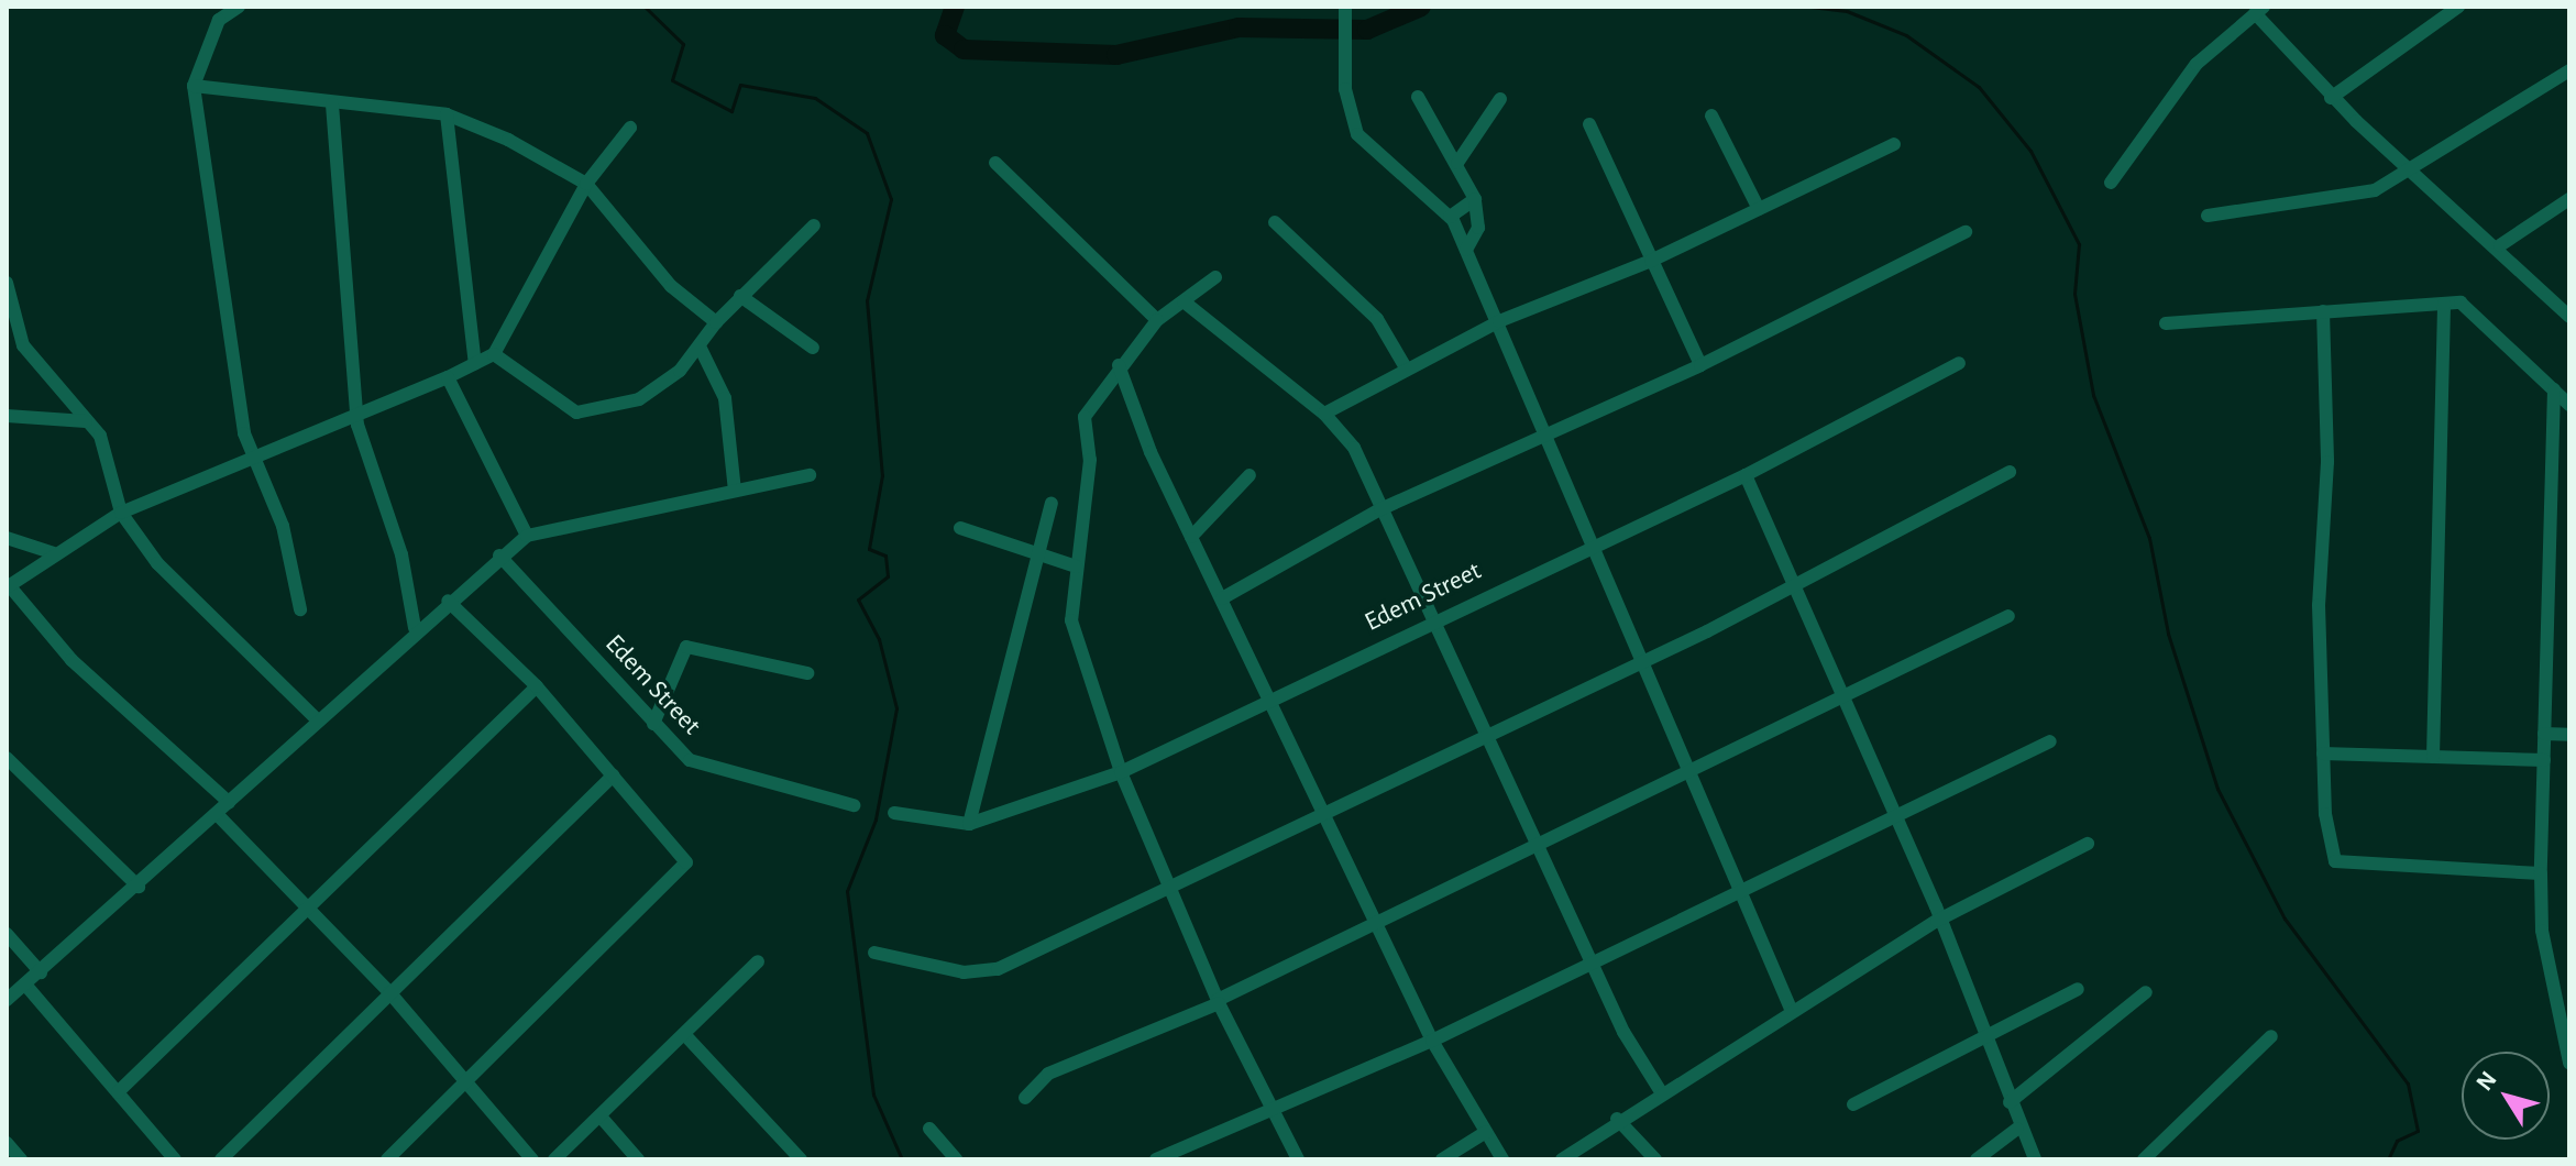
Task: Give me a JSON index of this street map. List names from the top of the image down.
{
  "streets": {
    "street": ["Edem Street"]
  },
  "north": "top left"
}
